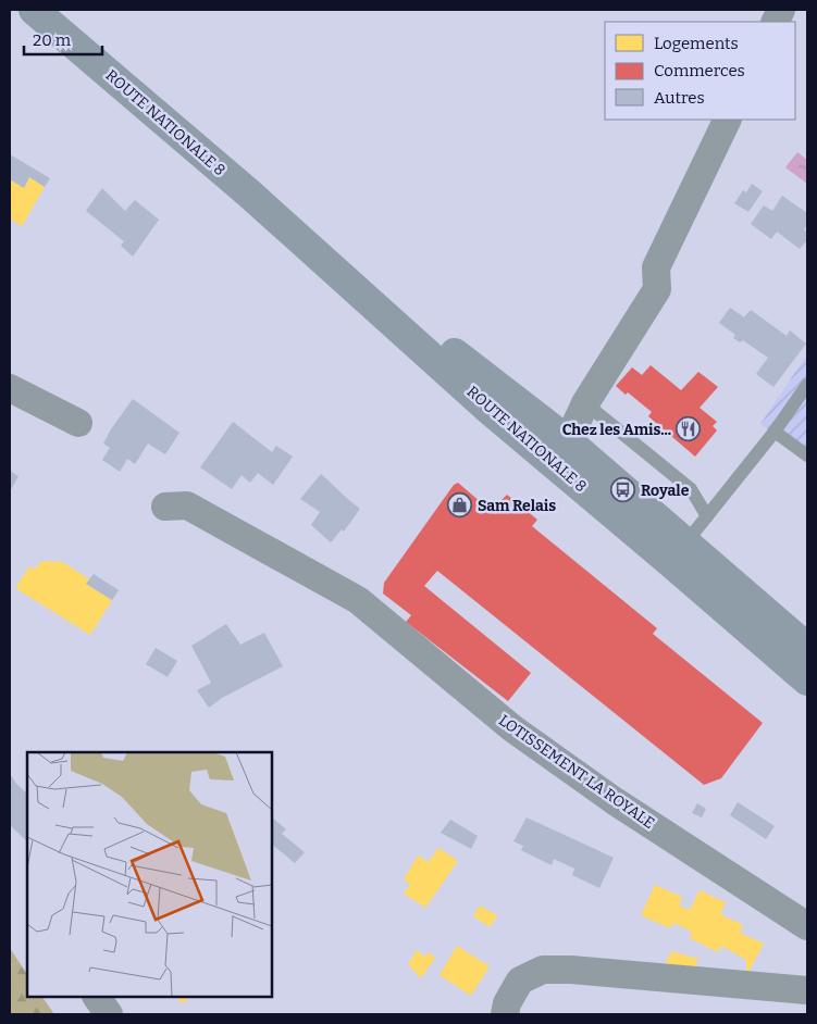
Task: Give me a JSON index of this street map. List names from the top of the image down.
{
  "streets": {
    "main road": ["ROUTE NATIONALE 8"],
    "street": ["LOTISSEMENT LA ROYALE"]
  },
  "places": {
    "restaurant": ["Chez les Amis..."],
    "bus stop": ["Royale"],
    "shop": ["Sam Relais"]
  },
  "legend": ["Logements", "Commerces", "Autres"],
  "scale_bar": "20 m"
}
